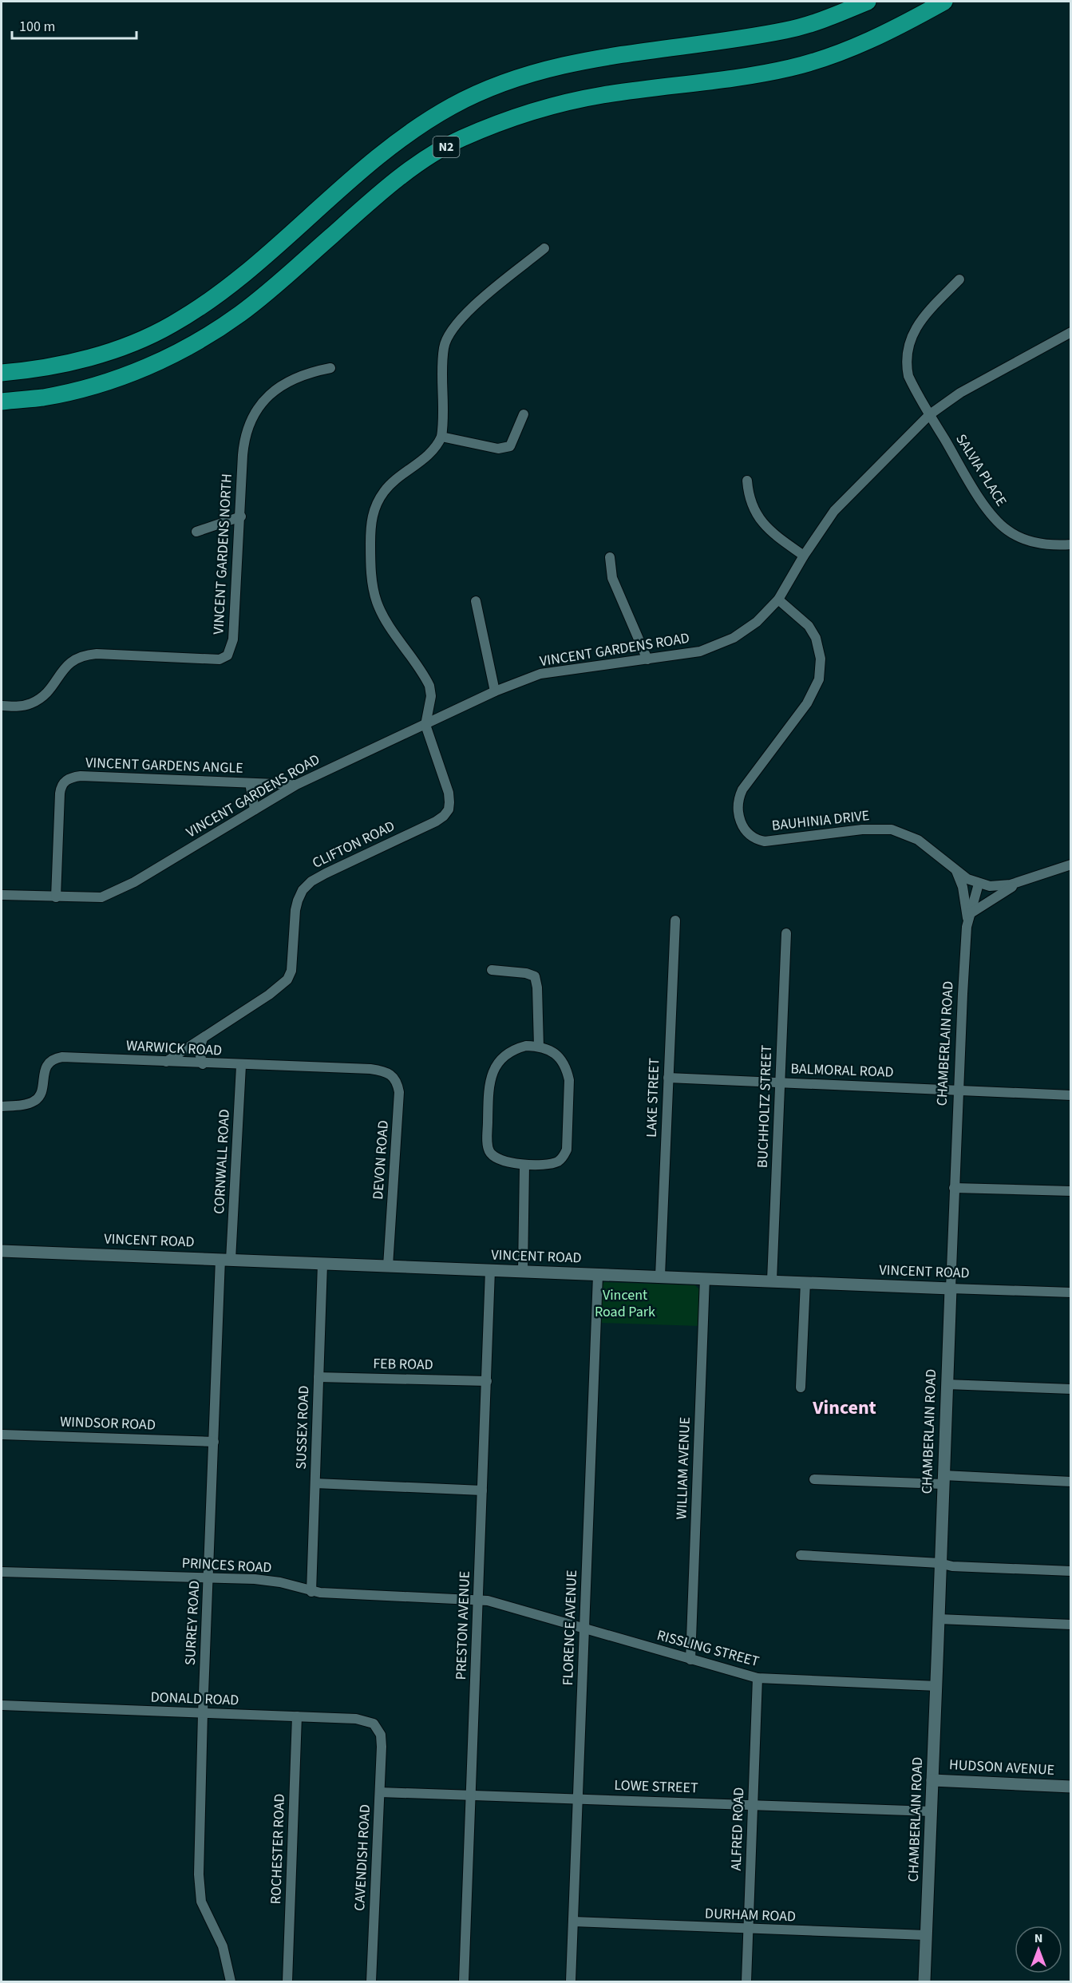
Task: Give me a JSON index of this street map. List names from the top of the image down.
{
  "streets": {
    "highway": ["N2"],
    "street": [
      "SALVIA PLACE",
      "VINCENT GARDENS NORTH",
      "VINCENT GARDENS ROAD",
      "VINCENT GARDENS ANGLE",
      "BAUHINIA DRIVE",
      "CLIFTON ROAD",
      "CHAMBERLAIN ROAD",
      "WARWICK ROAD",
      "BALMORAL ROAD",
      "LAKE STREET",
      "BUCHHOLTZ STREET",
      "DEVON ROAD",
      "CORNWALL ROAD",
      "VINCENT ROAD",
      "FEB ROAD",
      "WINDSOR ROAD",
      "SUSSEX ROAD",
      "WILLIAM AVENUE",
      "PRINCES ROAD",
      "SURREY ROAD",
      "PRESTON AVENUE",
      "FLORENCE AVENUE",
      "RISSLING STREET",
      "DONALD ROAD",
      "HUDSON AVENUE",
      "LOWE STREET",
      "ALFRED ROAD",
      "ROCHESTER ROAD",
      "CAVENDISH ROAD",
      "DURHAM ROAD"
    ]
  },
  "crossings": [
    ["SALVIA PLACE", "VINCENT GARDENS ROAD"],
    ["VINCENT GARDENS ROAD", "VINCENT GARDENS ANGLE"],
    ["VINCENT GARDENS ROAD", "BAUHINIA DRIVE"],
    ["VINCENT GARDENS ROAD", "CLIFTON ROAD"],
    ["BAUHINIA DRIVE", "CHAMBERLAIN ROAD"],
    ["CLIFTON ROAD", "WARWICK ROAD"],
    ["CHAMBERLAIN ROAD", "BALMORAL ROAD"],
    ["CHAMBERLAIN ROAD", "VINCENT ROAD"],
    ["CHAMBERLAIN ROAD", "RISSLING STREET"],
    ["CHAMBERLAIN ROAD", "HUDSON AVENUE"],
    ["CHAMBERLAIN ROAD", "LOWE STREET"],
    ["CHAMBERLAIN ROAD", "DURHAM ROAD"],
    ["WARWICK ROAD", "DEVON ROAD"],
    ["WARWICK ROAD", "CORNWALL ROAD"],
    ["BALMORAL ROAD", "LAKE STREET"],
    ["BALMORAL ROAD", "BUCHHOLTZ STREET"],
    ["LAKE STREET", "VINCENT ROAD"],
    ["BUCHHOLTZ STREET", "VINCENT ROAD"],
    ["DEVON ROAD", "VINCENT ROAD"],
    ["CORNWALL ROAD", "VINCENT ROAD"],
    ["CORNWALL ROAD", "SURREY ROAD"],
    ["VINCENT ROAD", "SUSSEX ROAD"],
    ["VINCENT ROAD", "WILLIAM AVENUE"],
    ["VINCENT ROAD", "SURREY ROAD"],
    ["VINCENT ROAD", "PRESTON AVENUE"],
    ["VINCENT ROAD", "FLORENCE AVENUE"],
    ["FEB ROAD", "SUSSEX ROAD"],
    ["FEB ROAD", "PRESTON AVENUE"],
    ["WINDSOR ROAD", "SURREY ROAD"],
    ["SUSSEX ROAD", "PRINCES ROAD"],
    ["WILLIAM AVENUE", "RISSLING STREET"],
    ["PRINCES ROAD", "SURREY ROAD"],
    ["PRINCES ROAD", "PRESTON AVENUE"],
    ["PRINCES ROAD", "RISSLING STREET"],
    ["SURREY ROAD", "DONALD ROAD"],
    ["PRESTON AVENUE", "RISSLING STREET"],
    ["PRESTON AVENUE", "LOWE STREET"],
    ["FLORENCE AVENUE", "RISSLING STREET"],
    ["FLORENCE AVENUE", "LOWE STREET"],
    ["FLORENCE AVENUE", "DURHAM ROAD"],
    ["RISSLING STREET", "ALFRED ROAD"],
    ["DONALD ROAD", "ROCHESTER ROAD"],
    ["DONALD ROAD", "CAVENDISH ROAD"],
    ["LOWE STREET", "ALFRED ROAD"],
    ["LOWE STREET", "CAVENDISH ROAD"],
    ["ALFRED ROAD", "DURHAM ROAD"]
  ],
  "districts": ["Vincent"],
  "parks": ["Vincent Road Park"],
  "scale_bar": "100 m",
  "north": "top"
}
